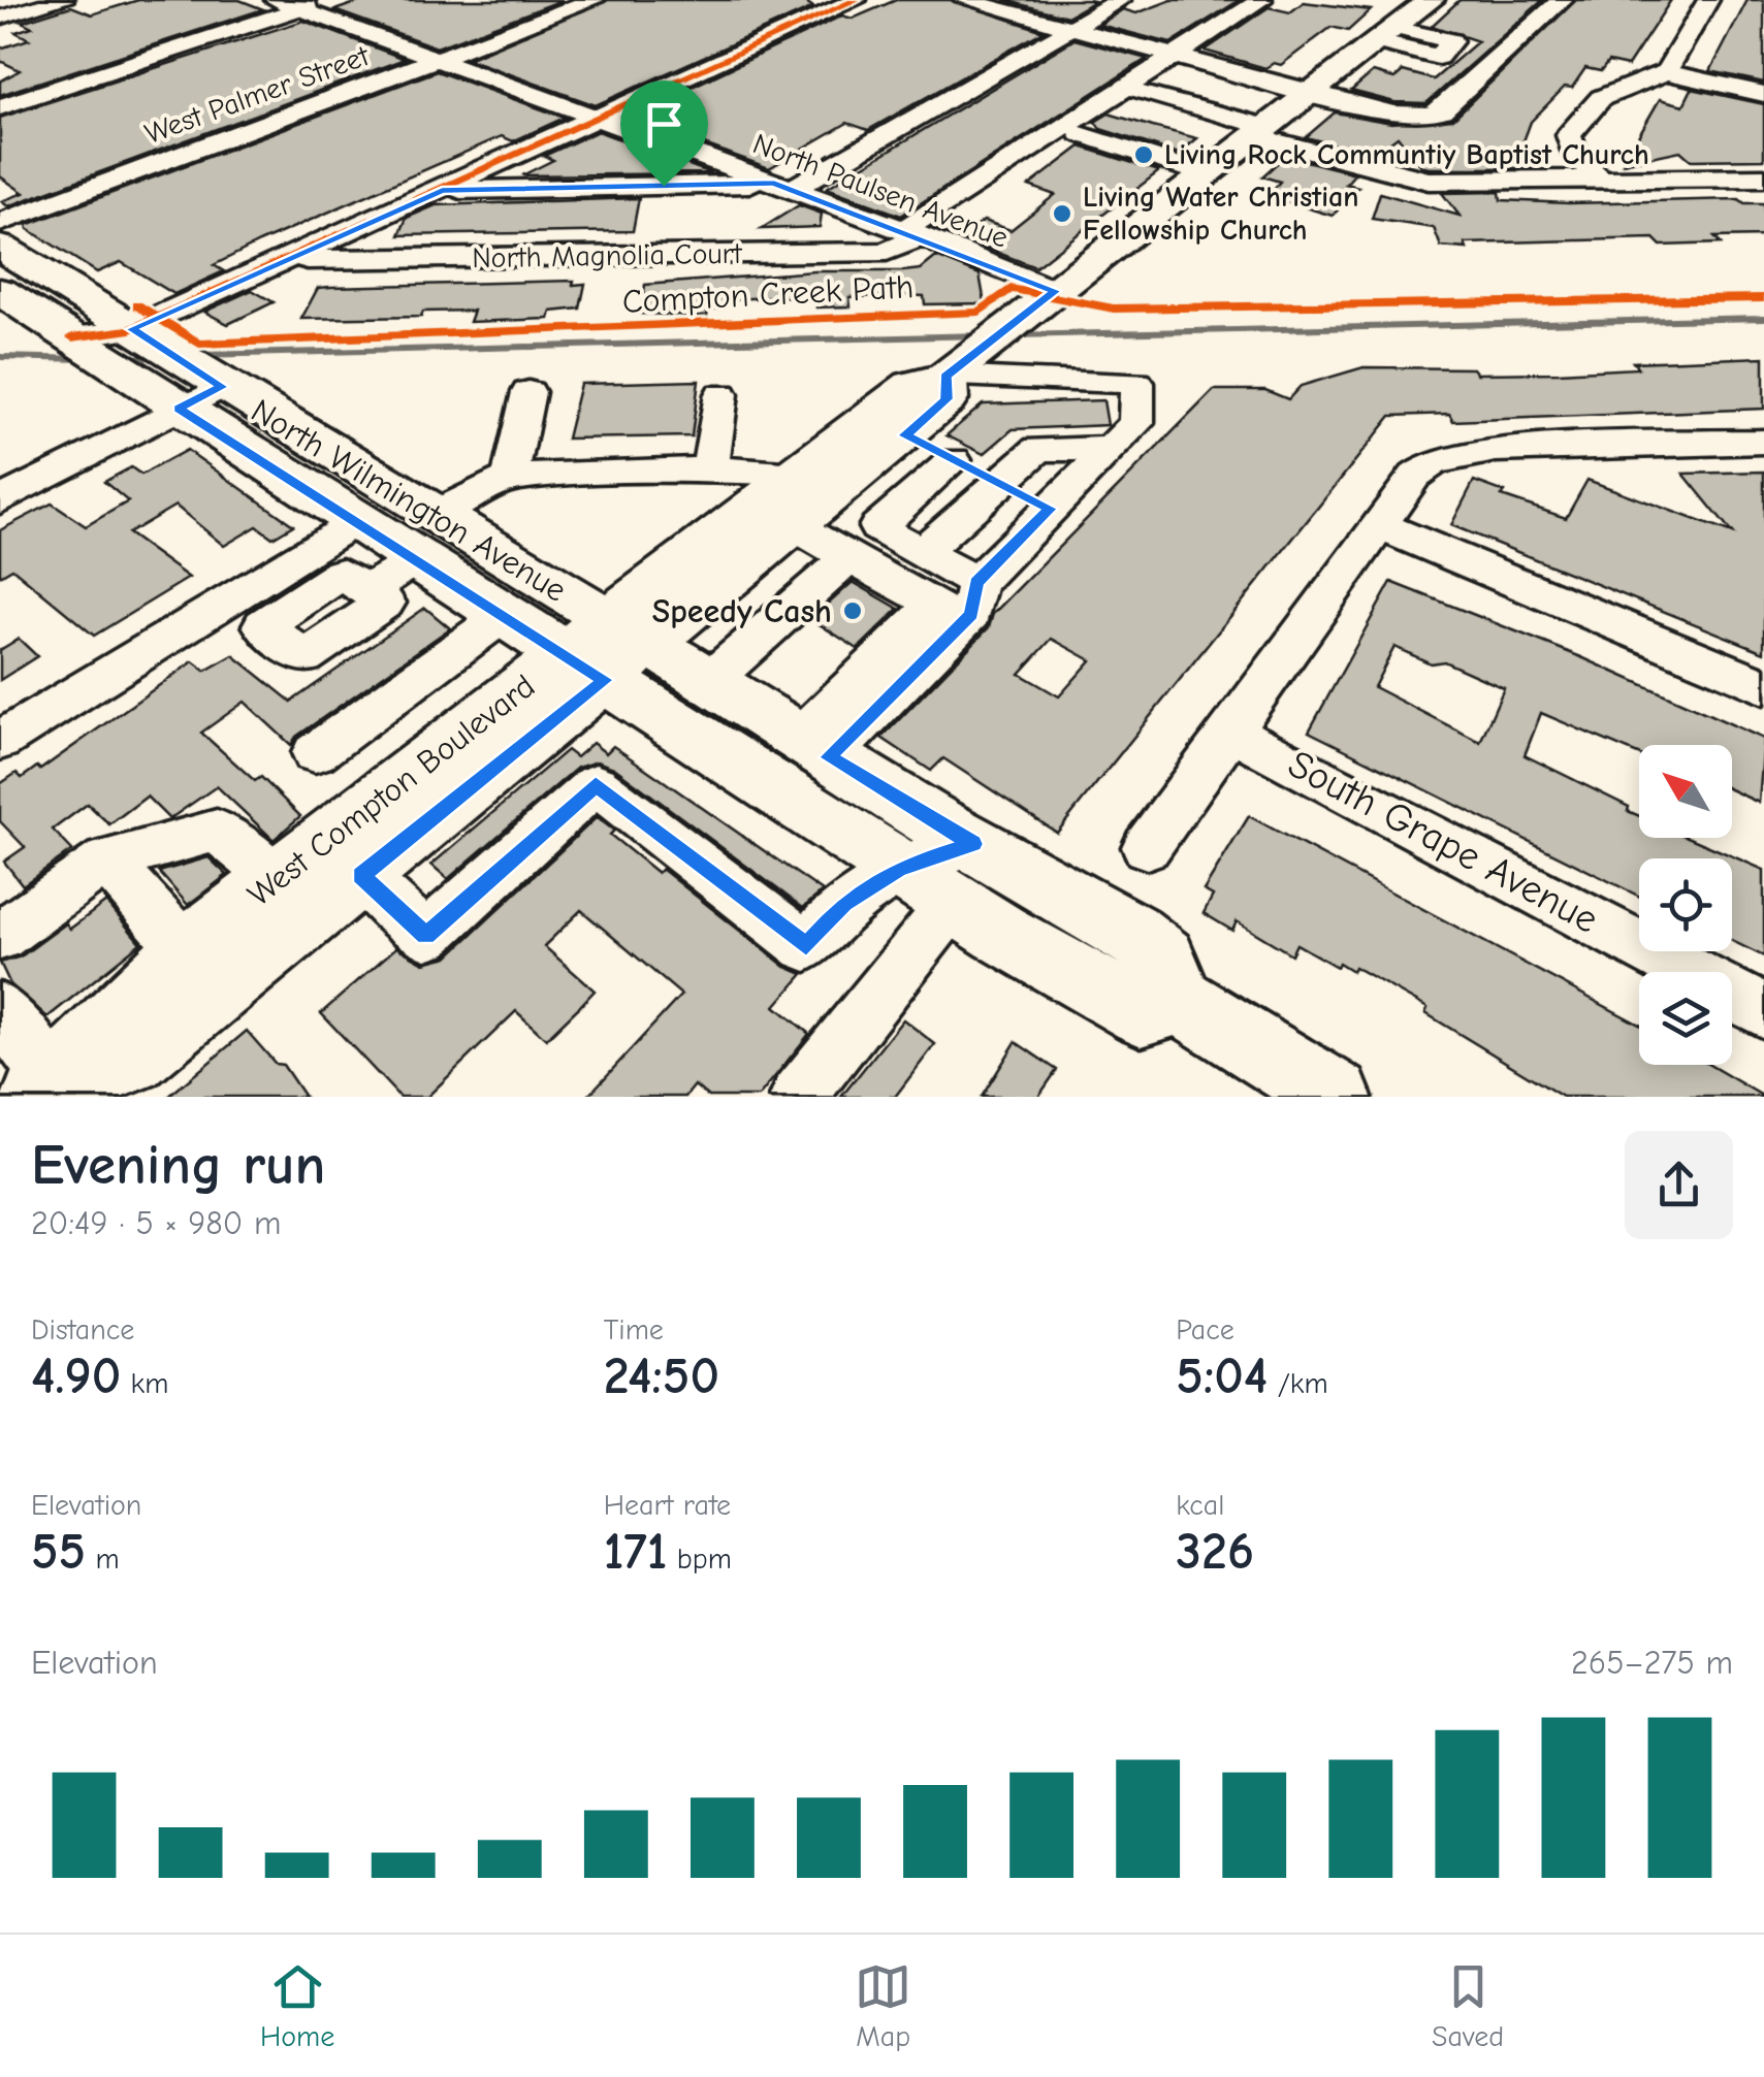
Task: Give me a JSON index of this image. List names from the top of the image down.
{
  "streets": {
    "main road": ["North Wilmington Avenue", "West Compton Boulevard"],
    "street": [
      "West Palmer Street",
      "North Paulsen Avenue",
      "North Magnolia Court",
      "South Grape Avenue"
    ],
    "cycle path": ["Compton Creek Path"]
  },
  "crossings": [
    ["West Palmer Street", "North Paulsen Avenue"],
    ["North Paulsen Avenue", "North Magnolia Court"],
    ["North Paulsen Avenue", "West Compton Boulevard"],
    ["North Wilmington Avenue", "West Compton Boulevard"]
  ],
  "places": ["Living Rock Communtiy Baptist Church", "Living Water Christian Fellowship Church", "Speedy Cash"],
  "north": "top left",
  "page": {
    "heading": ["Evening run", "20:49 · 5 × 980 m"],
    "stats": [
      ["Distance", "4.90 km"],
      ["Time", "24:50"],
      ["Pace", "5:04 /km"],
      ["Elevation", "55 m"],
      ["Heart rate", "171 bpm"],
      ["kcal", "326"]
    ],
    "chart": ["Elevation", "265–275 m"],
    "tabs": ["Home", "Map", "Saved"]
  }
}
